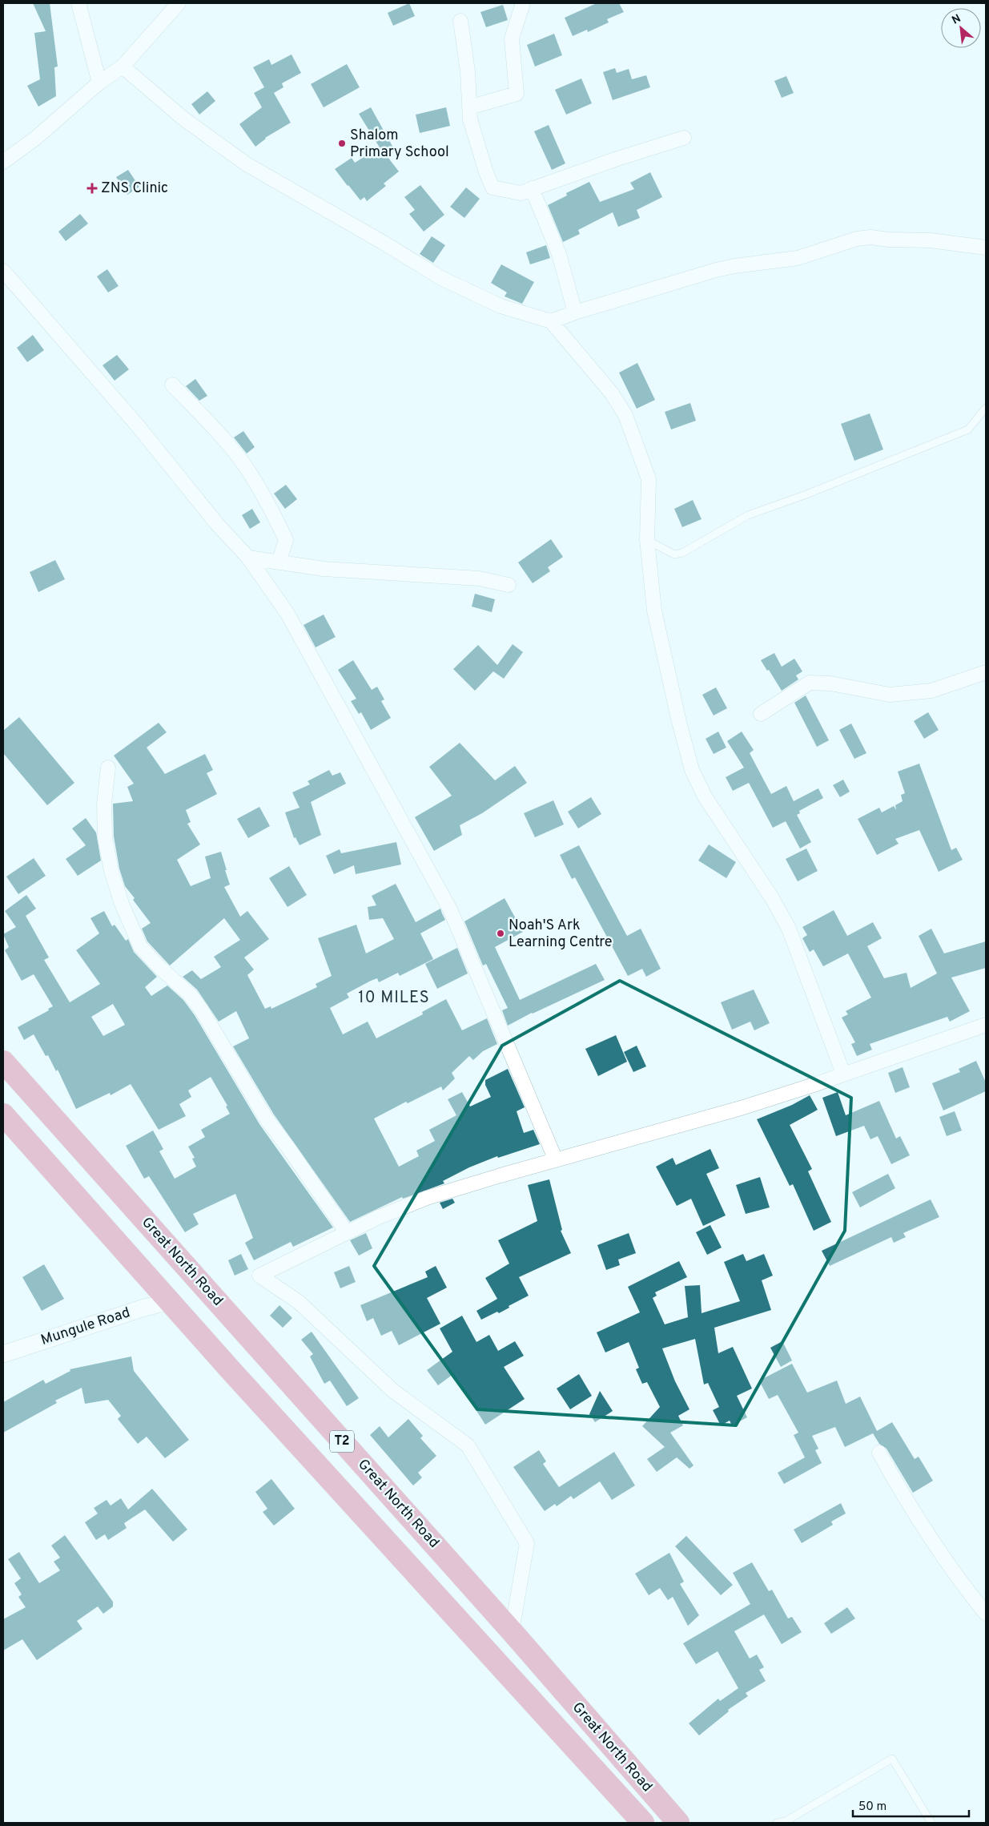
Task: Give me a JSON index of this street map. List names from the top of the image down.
{
  "streets": {
    "highway": ["Great North Road", "T2"],
    "street": ["Mungule Road"]
  },
  "crossings": [
    ["Great North Road", "Mungule Road"]
  ],
  "districts": ["10 MILES"],
  "places": {
    "other": ["Shalom Primary School", "Noah'S Ark Learning Centre"],
    "health": ["ZNS Clinic"]
  },
  "scale_bar": "50 m",
  "north": "top left"
}
